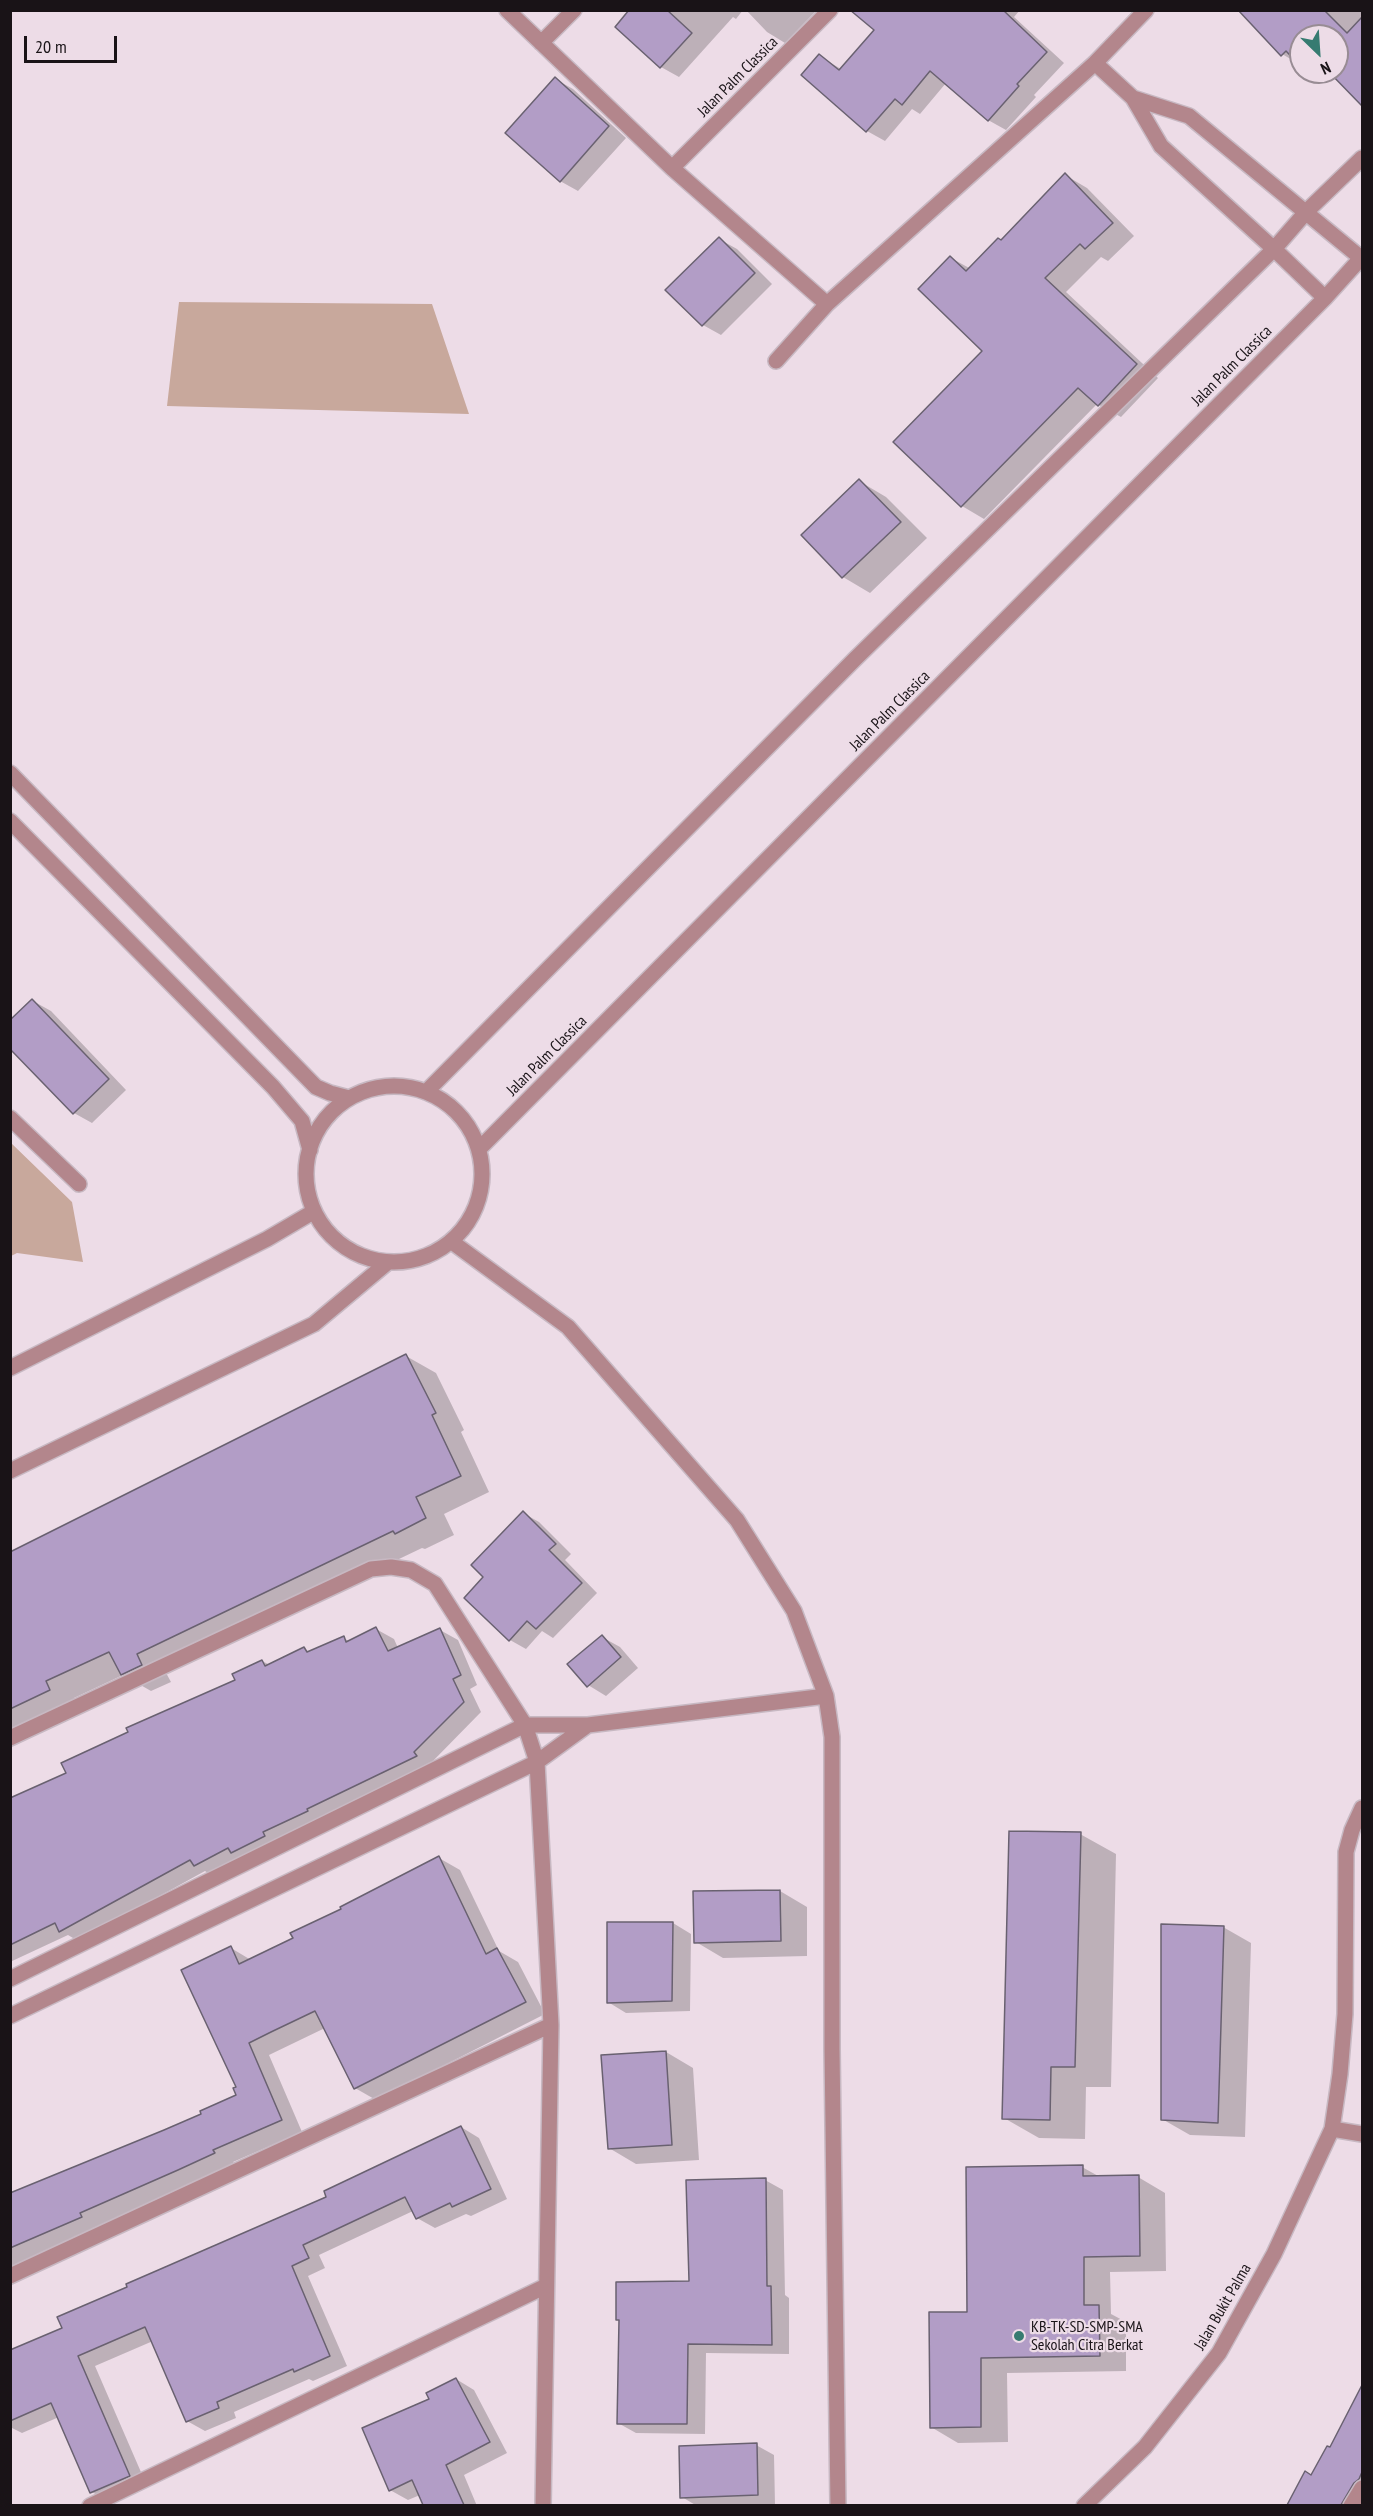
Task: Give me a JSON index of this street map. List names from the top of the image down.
{
  "streets": {
    "street": ["Jalan Palm Classica", "Jalan Bukit Palma"]
  },
  "places": ["KB-TK-SD-SMP-SMA Sekolah Citra Berkat"],
  "scale_bar": "20 m",
  "north": "bottom right"
}
